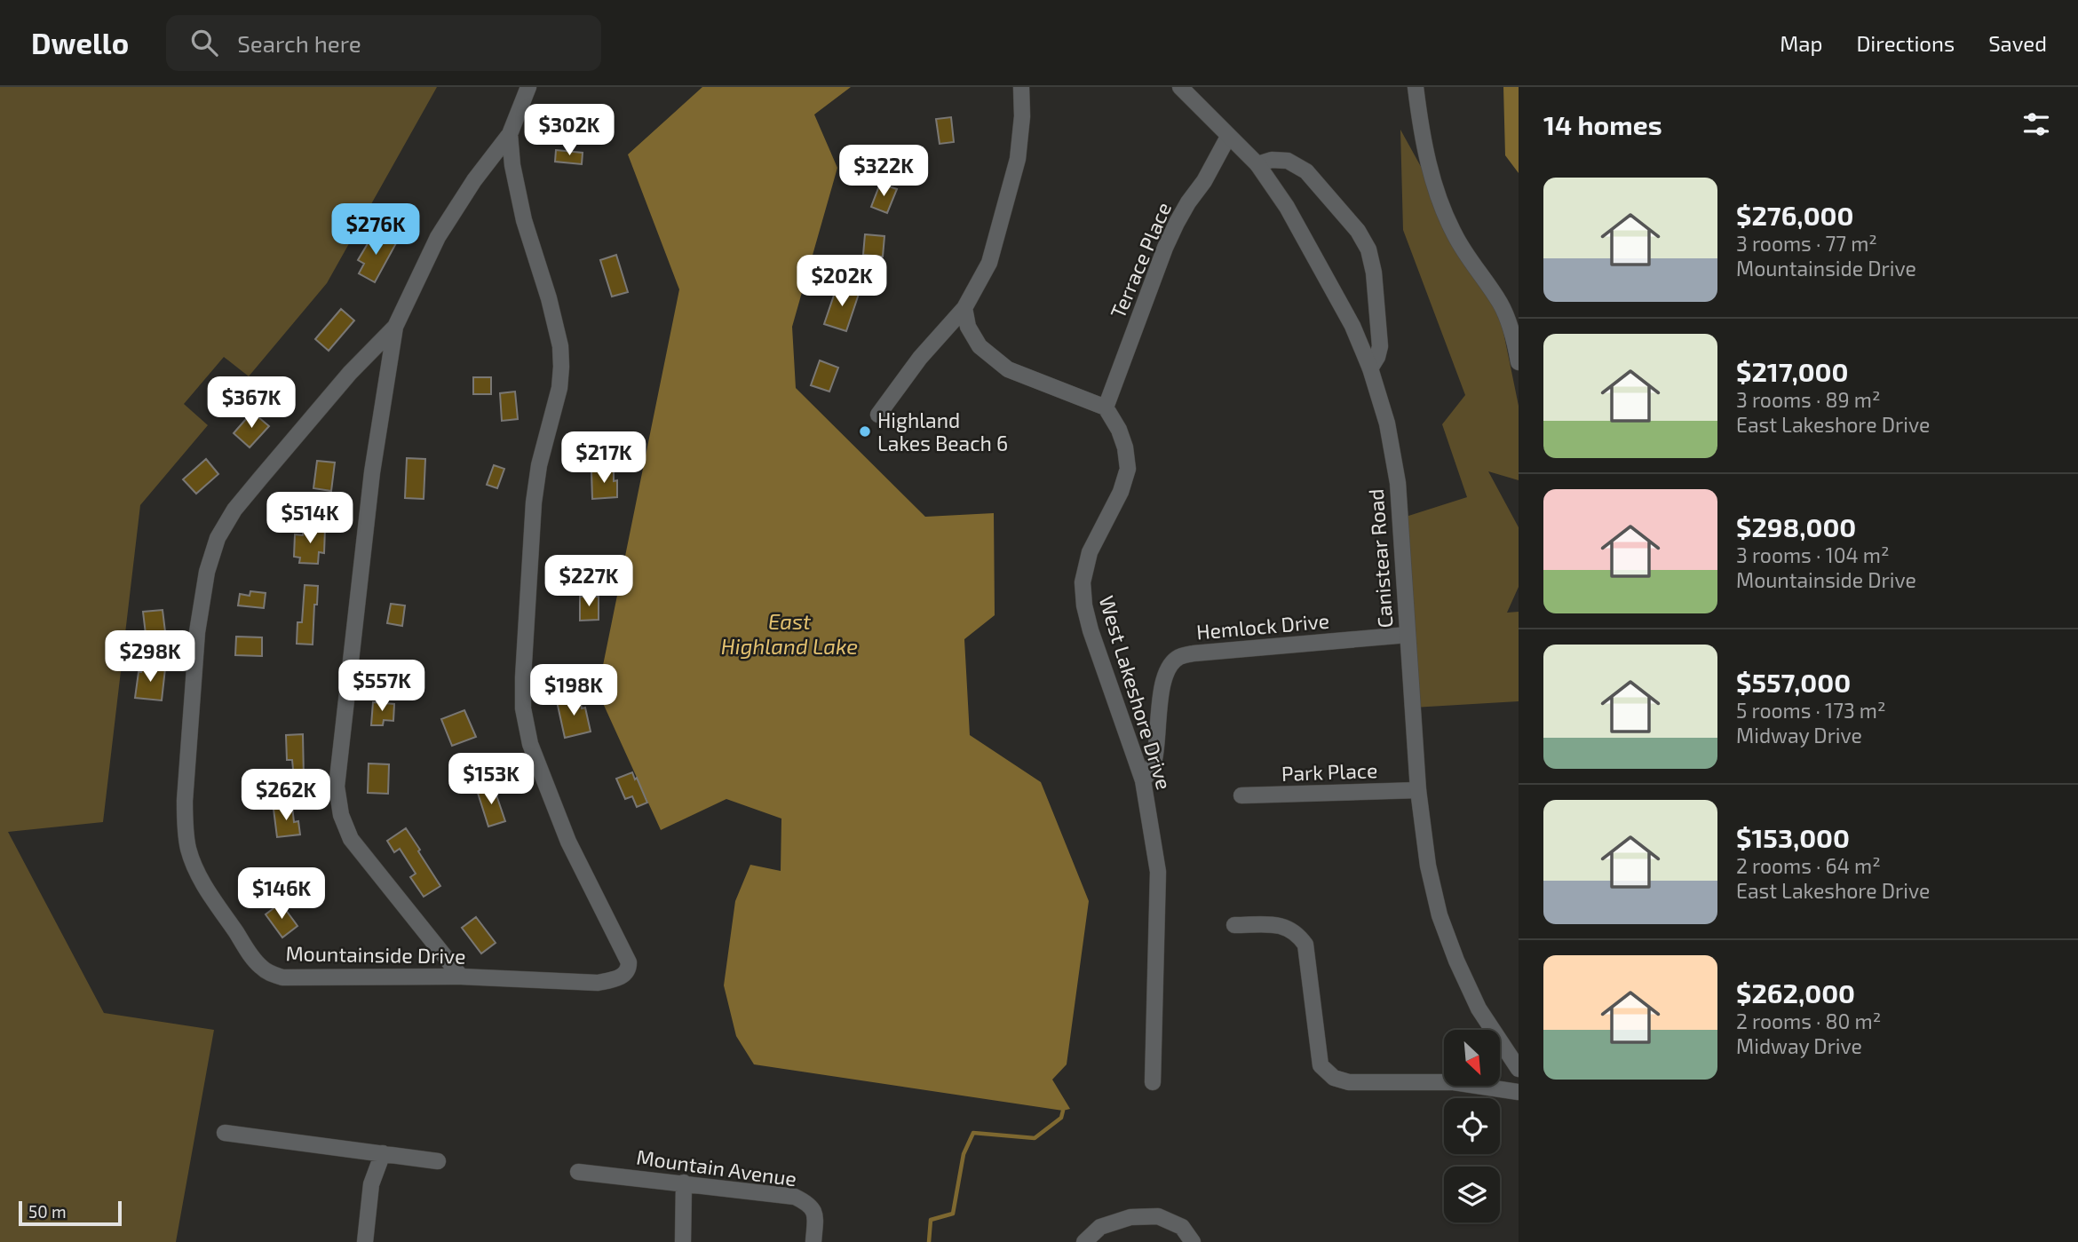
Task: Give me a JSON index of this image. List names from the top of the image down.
{
  "streets": {
    "street": [
      "Terrace Place",
      "Canistear Road",
      "Hemlock Drive",
      "West Lakeshore Drive",
      "Park Place",
      "Mountainside Drive",
      "Mountain Avenue"
    ]
  },
  "crossings": [
    ["Terrace Place", "Canistear Road"],
    ["Terrace Place", "West Lakeshore Drive"],
    ["Canistear Road", "Hemlock Drive"],
    ["Canistear Road", "Park Place"],
    ["Hemlock Drive", "West Lakeshore Drive"]
  ],
  "water": ["East Highland Lake"],
  "places": ["Highland Lakes Beach 6"],
  "scale_bar": "50 m",
  "north": "bottom right",
  "page": {
    "header": "Dwello",
    "search": "Search here",
    "nav": ["Map", "Directions", "Saved"],
    "heading": "14 homes",
    "price": [
      "$302K",
      "$322K",
      "$276K",
      "$202K",
      "$367K",
      "$217K",
      "$514K",
      "$227K",
      "$298K",
      "$557K",
      "$198K",
      "$153K",
      "$262K",
      "$146K"
    ],
    "list": [
      {
        "name": "$276,000",
        "note": "3 rooms · 77 m² · Mountainside Drive"
      },
      {
        "name": "$217,000",
        "note": "3 rooms · 89 m² · East Lakeshore Drive"
      },
      {
        "name": "$298,000",
        "note": "3 rooms · 104 m² · Mountainside Drive"
      },
      {
        "name": "$557,000",
        "note": "5 rooms · 173 m² · Midway Drive"
      },
      {
        "name": "$153,000",
        "note": "2 rooms · 64 m² · East Lakeshore Drive"
      },
      {
        "name": "$262,000",
        "note": "2 rooms · 80 m² · Midway Drive"
      }
    ],
    "scale": "50 m"
  }
}
